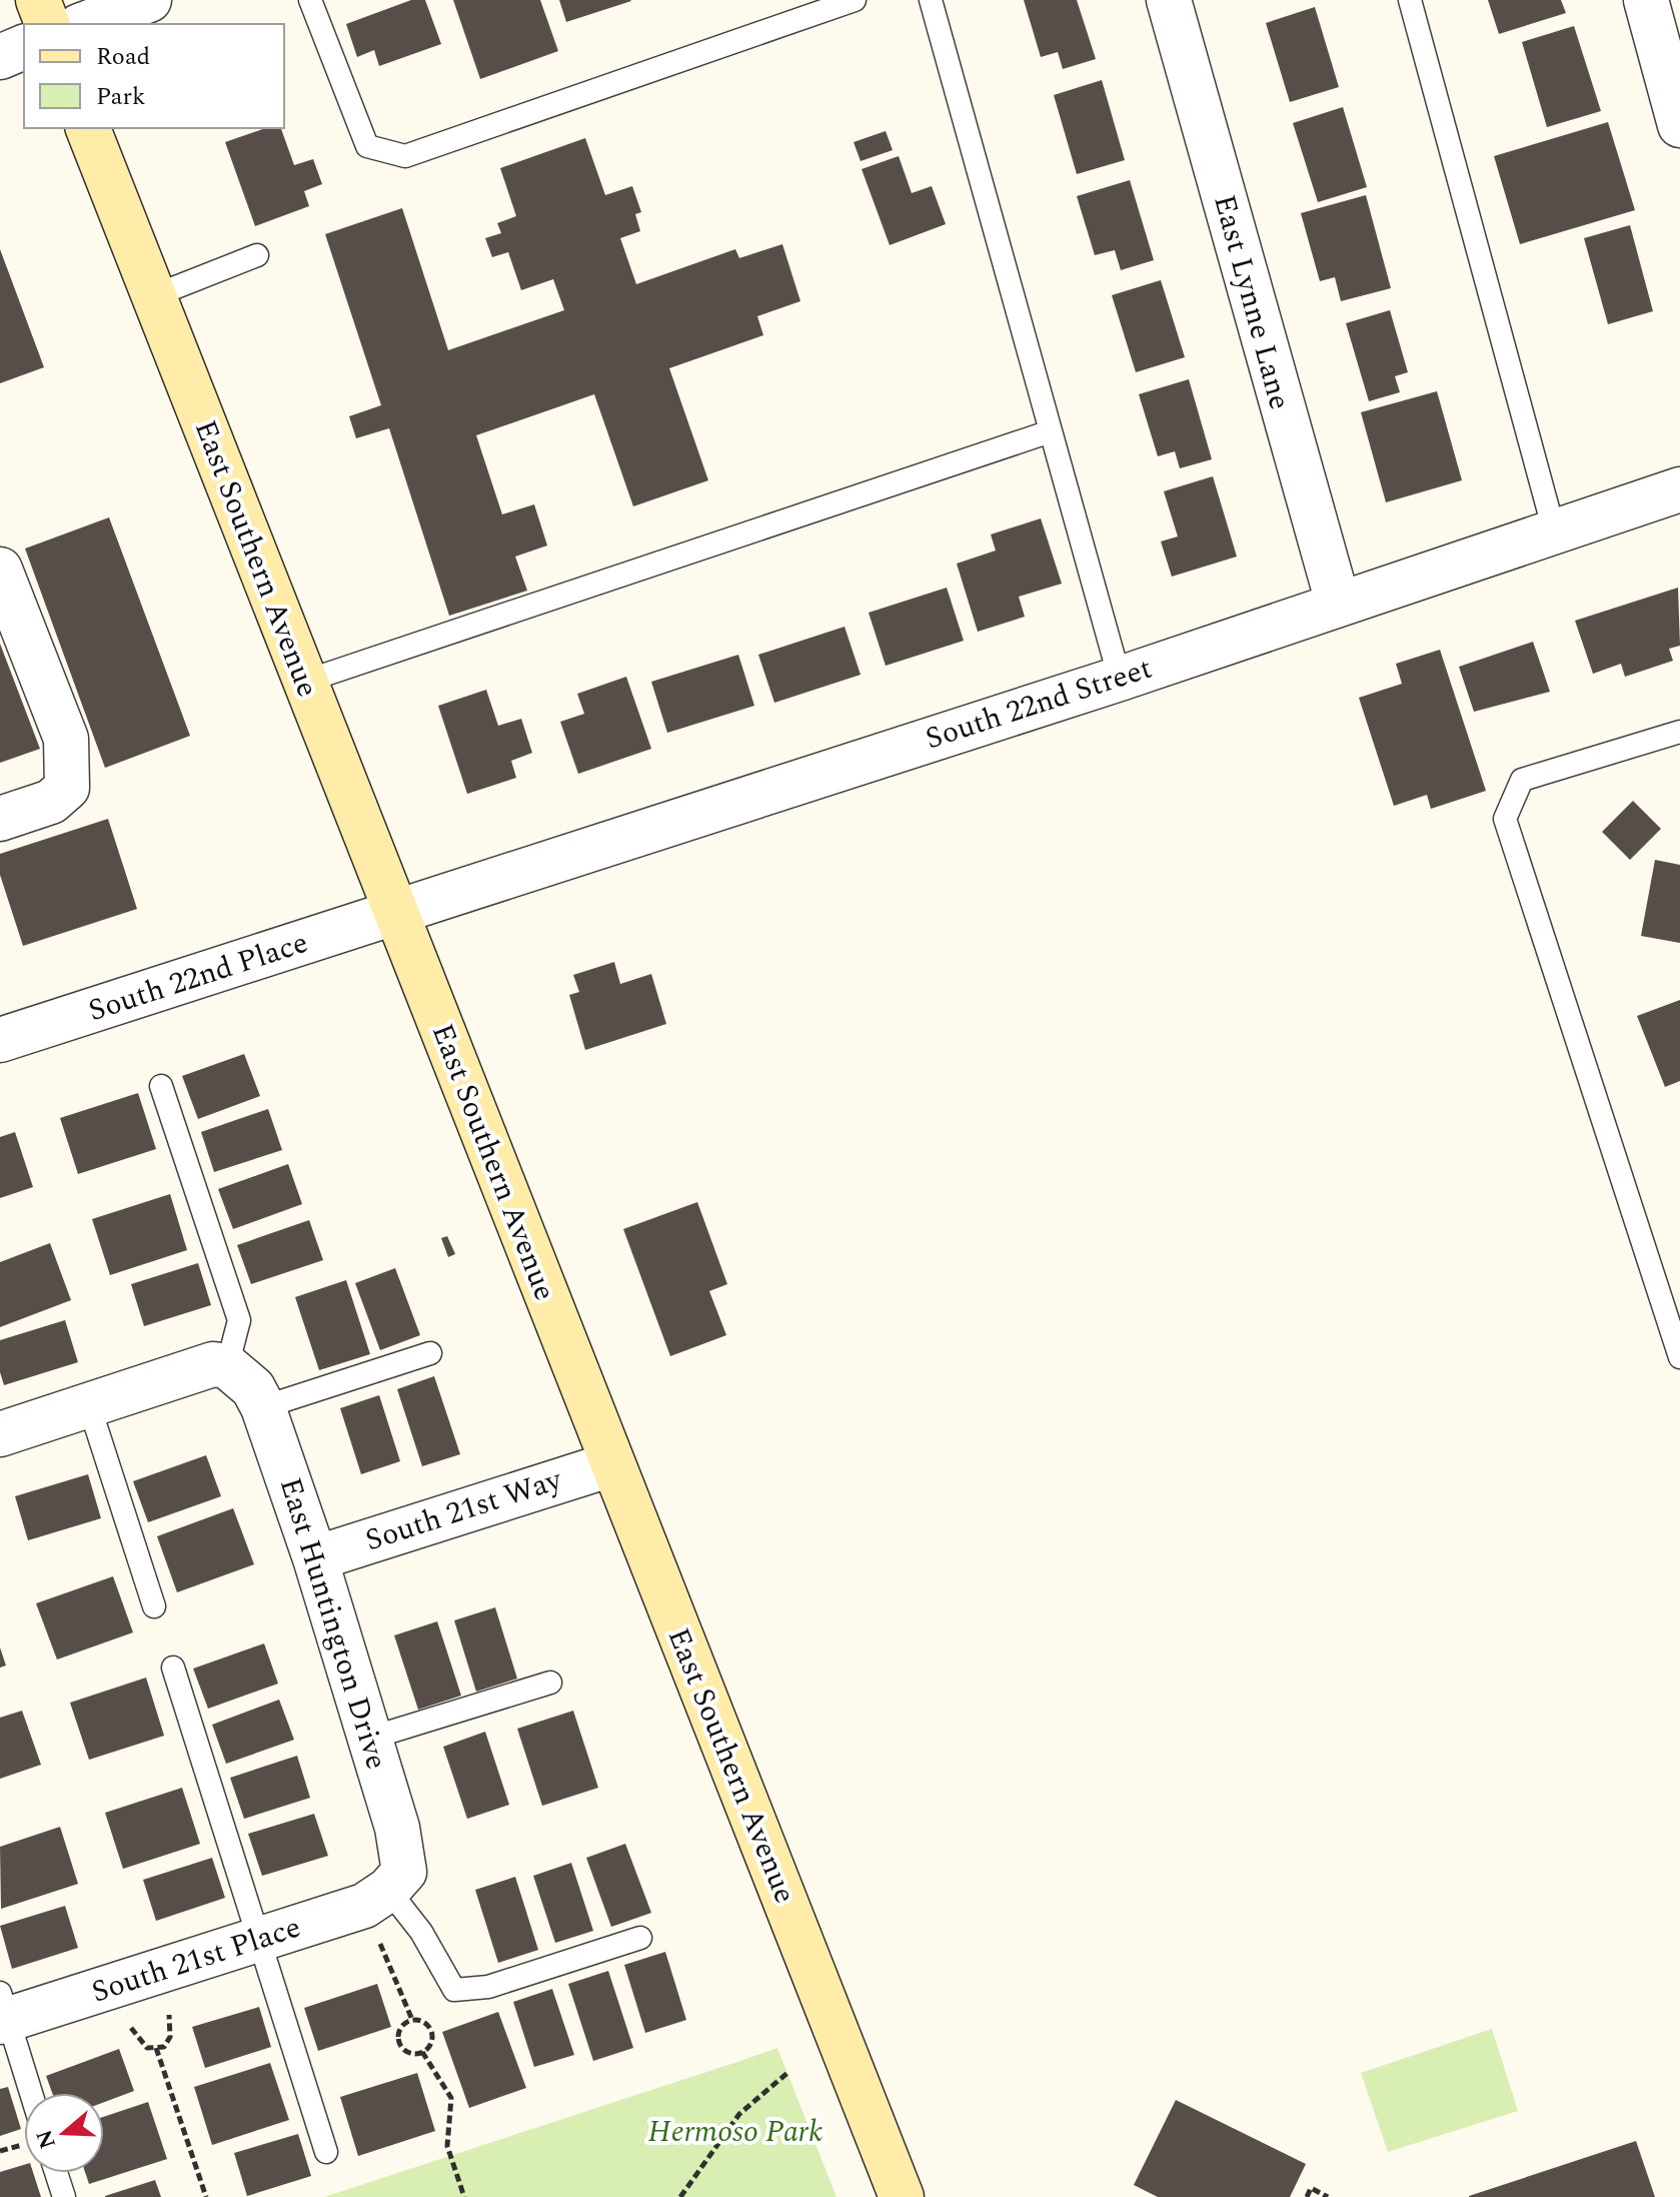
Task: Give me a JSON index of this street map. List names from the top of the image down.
{
  "streets": {
    "main road": ["East Southern Avenue"],
    "street": [
      "East Lynne Lane",
      "South 22nd Street",
      "South 22nd Place",
      "South 21st Way",
      "East Huntington Drive",
      "South 21st Place"
    ]
  },
  "crossings": [
    ["East Lynne Lane", "South 22nd Street"],
    ["East Southern Avenue", "South 22nd Street"],
    ["East Southern Avenue", "South 22nd Place"],
    ["East Southern Avenue", "South 21st Way"],
    ["South 22nd Street", "South 22nd Place"],
    ["South 21st Way", "East Huntington Drive"],
    ["East Huntington Drive", "South 21st Place"]
  ],
  "parks": ["Hermoso Park"],
  "legend": ["Road", "Park"],
  "north": "left"
}
